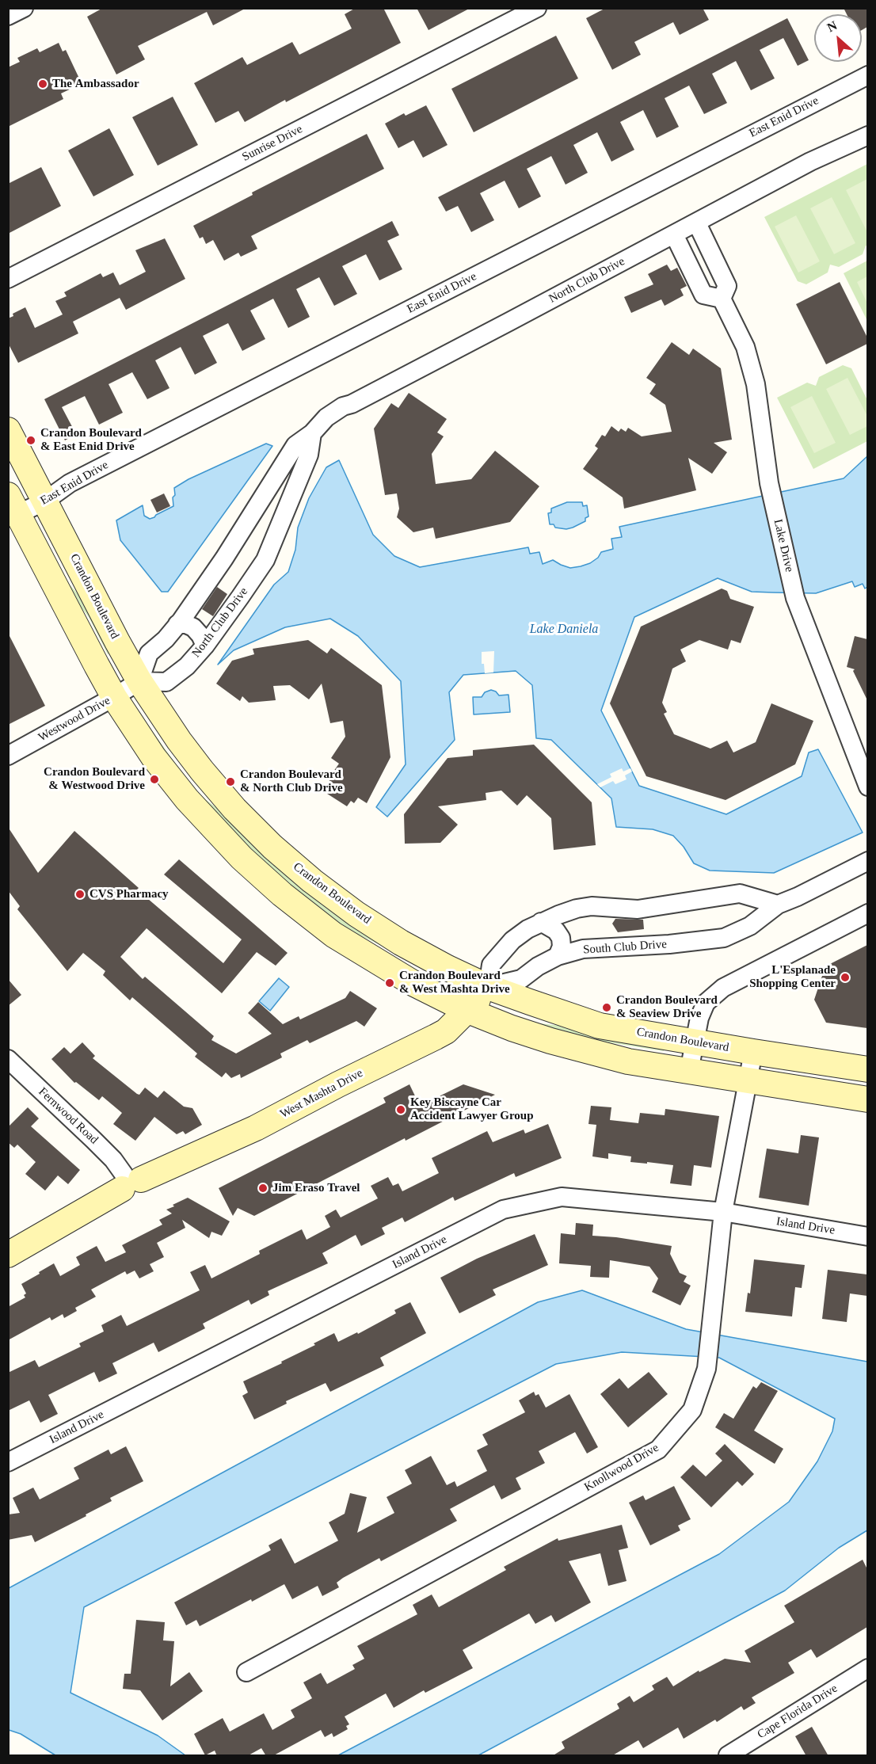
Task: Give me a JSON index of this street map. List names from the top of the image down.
{
  "streets": {
    "main road": ["Crandon Boulevard", "West Mashta Drive"],
    "street": [
      "East Enid Drive",
      "Sunrise Drive",
      "North Club Drive",
      "Lake Drive",
      "Westwood Drive",
      "South Club Drive",
      "Fernwood Road",
      "Island Drive",
      "Knollwood Drive",
      "Cape Florida Drive"
    ]
  },
  "crossings": [
    ["East Enid Drive", "Crandon Boulevard"],
    ["North Club Drive", "Lake Drive"],
    ["North Club Drive", "Crandon Boulevard"],
    ["North Club Drive", "Westwood Drive"],
    ["Crandon Boulevard", "Westwood Drive"],
    ["Crandon Boulevard", "South Club Drive"],
    ["Crandon Boulevard", "West Mashta Drive"],
    ["Crandon Boulevard", "Knollwood Drive"],
    ["South Club Drive", "West Mashta Drive"],
    ["West Mashta Drive", "Fernwood Road"],
    ["Island Drive", "Knollwood Drive"]
  ],
  "water": ["Lake Daniela"],
  "places": [
    "The Ambassador",
    "Crandon Boulevard & East Enid Drive",
    "Crandon Boulevard & Westwood Drive",
    "Crandon Boulevard & North Club Drive",
    "CVS Pharmacy",
    "L'Esplanade Shopping Center",
    "Crandon Boulevard & West Mashta Drive",
    "Crandon Boulevard & Seaview Drive",
    "Key Biscayne Car Accident Lawyer Group",
    "Jim Eraso Travel"
  ],
  "north": "top left"
}
